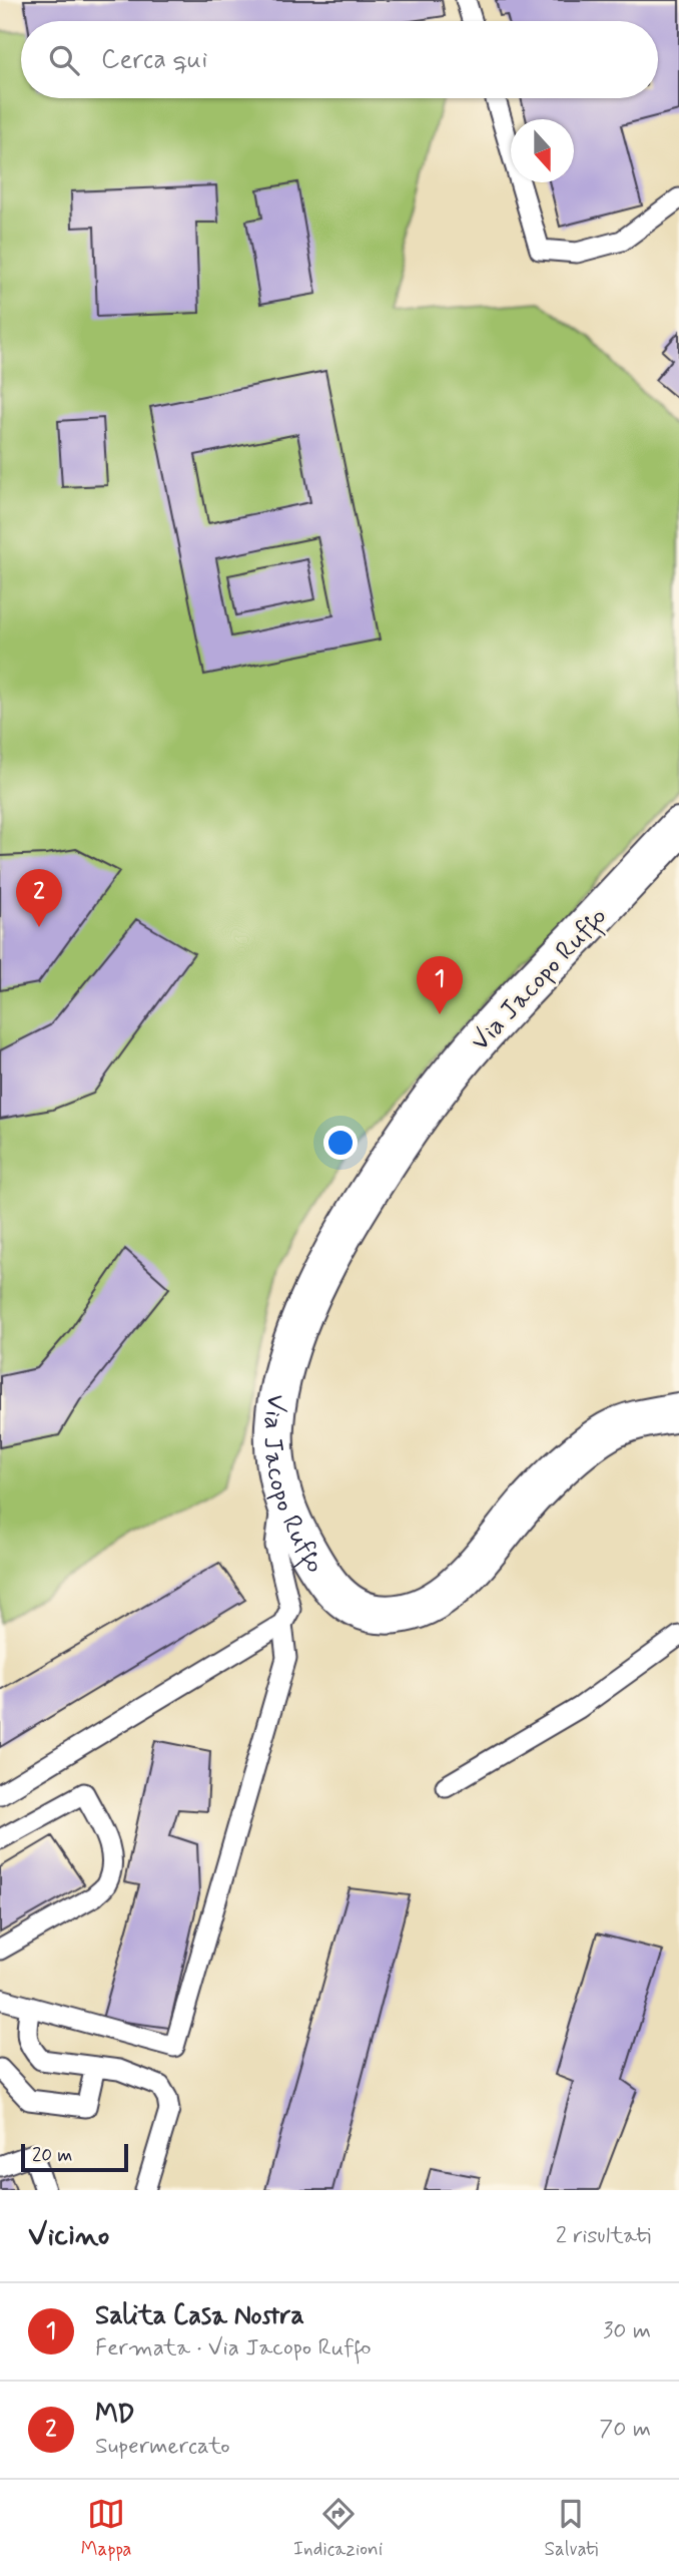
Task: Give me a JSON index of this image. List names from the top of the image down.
{
  "streets": {
    "street": ["Via Jacopo Ruffo"]
  },
  "scale_bar": "20 m",
  "north": "bottom",
  "page": {
    "search": "Cerca qui",
    "pins": ["2", "1"],
    "scale": "20 m",
    "heading": ["Vicino", "2 risultati"],
    "list": [
      {
        "mark": "1",
        "name": "Salita Casa Nostra",
        "note": "Fermata · Via Jacopo Ruffo",
        "value": "30 m"
      },
      {
        "mark": "2",
        "name": "MD",
        "note": "Supermercato",
        "value": "70 m"
      }
    ],
    "nav": ["Mappa", "Indicazioni", "Salvati"]
  }
}
